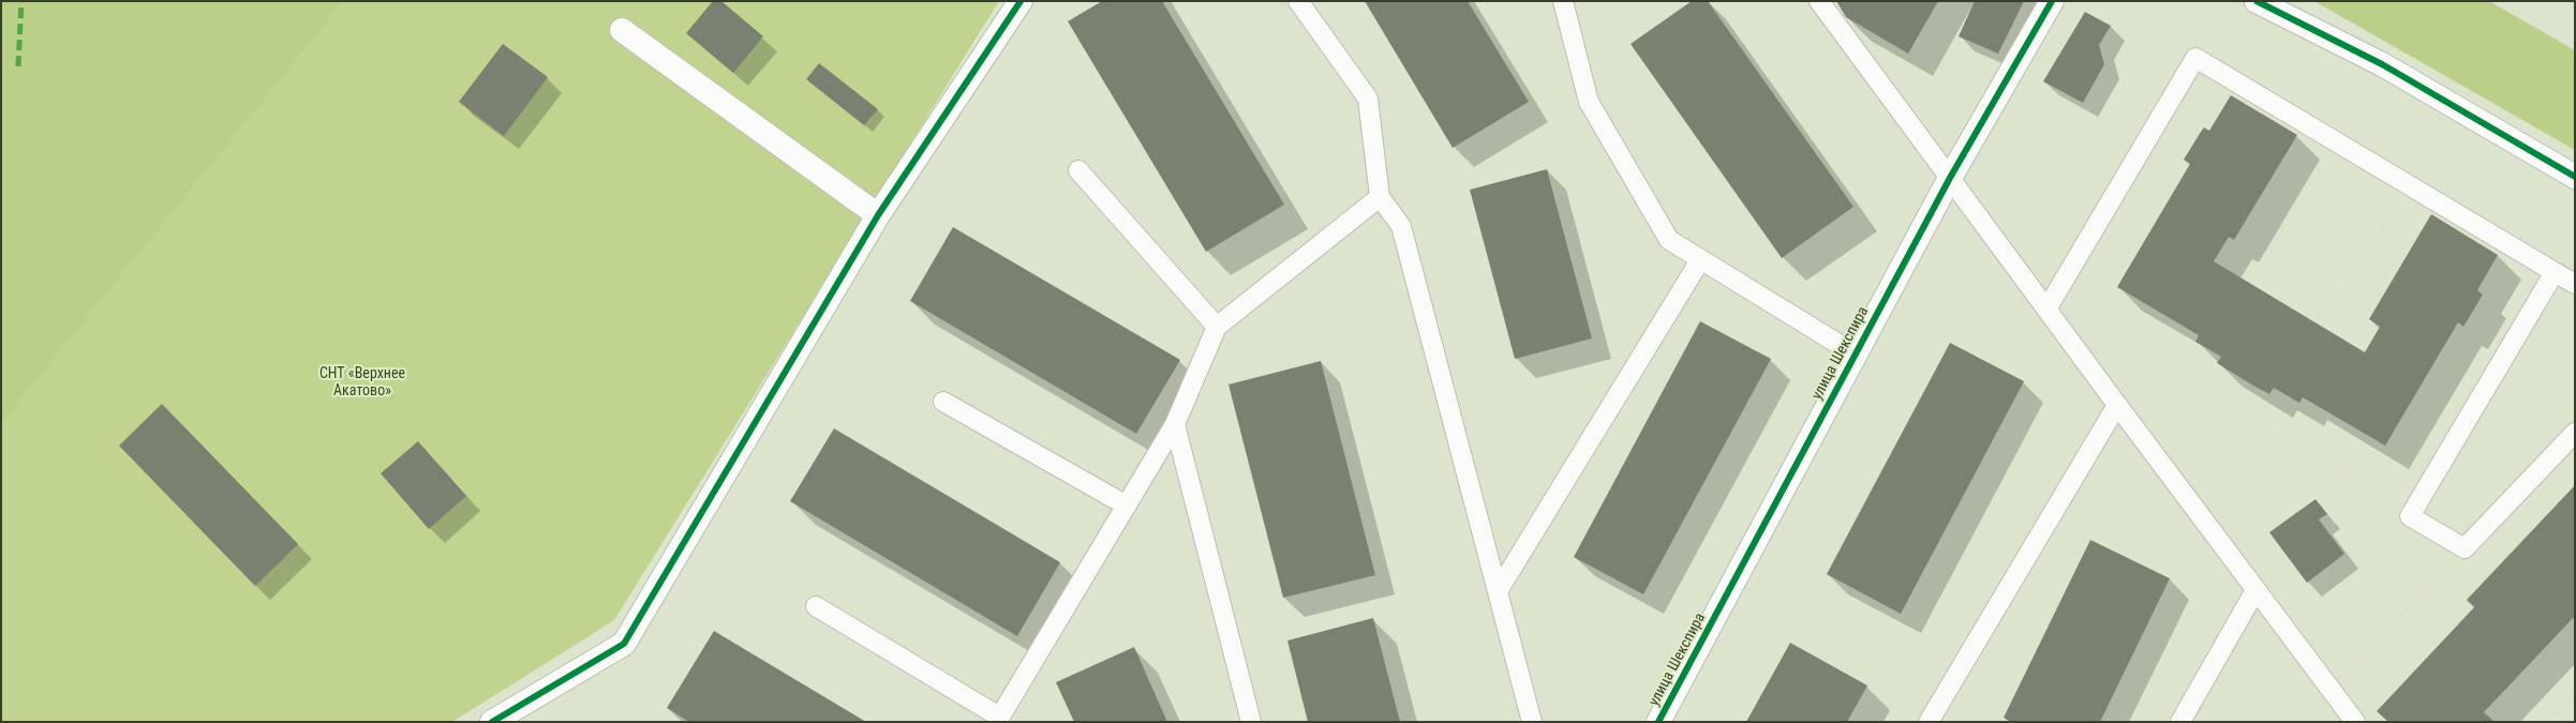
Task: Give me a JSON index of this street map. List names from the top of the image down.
{
  "streets": {
    "street": ["улица Шекспира"]
  },
  "parks": ["СНТ «Верхнее Акатово»"]
}
